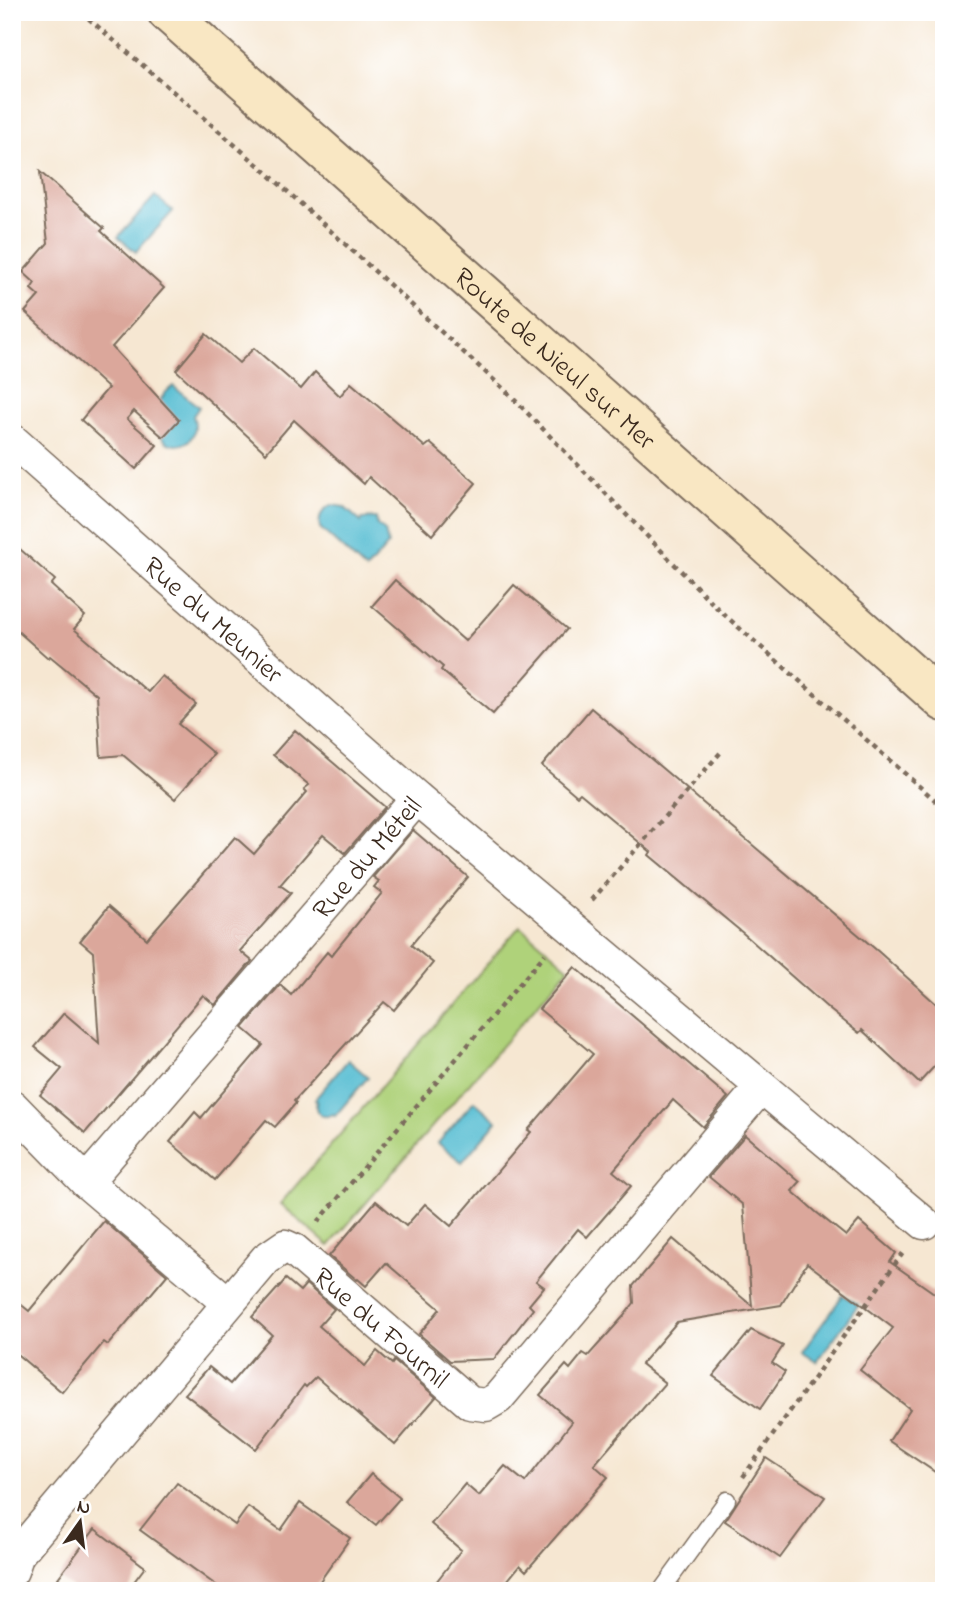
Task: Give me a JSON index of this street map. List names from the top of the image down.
{
  "streets": {
    "street": [
      "Route de Nieul sur Mer",
      "Rue du Meunier",
      "Rue du Méteil",
      "Rue du Fournil"
    ]
  },
  "crossings": [
    ["Rue du Meunier", "Rue du Méteil"],
    ["Rue du Méteil", "Rue du Fournil"]
  ],
  "north": "top"
}
